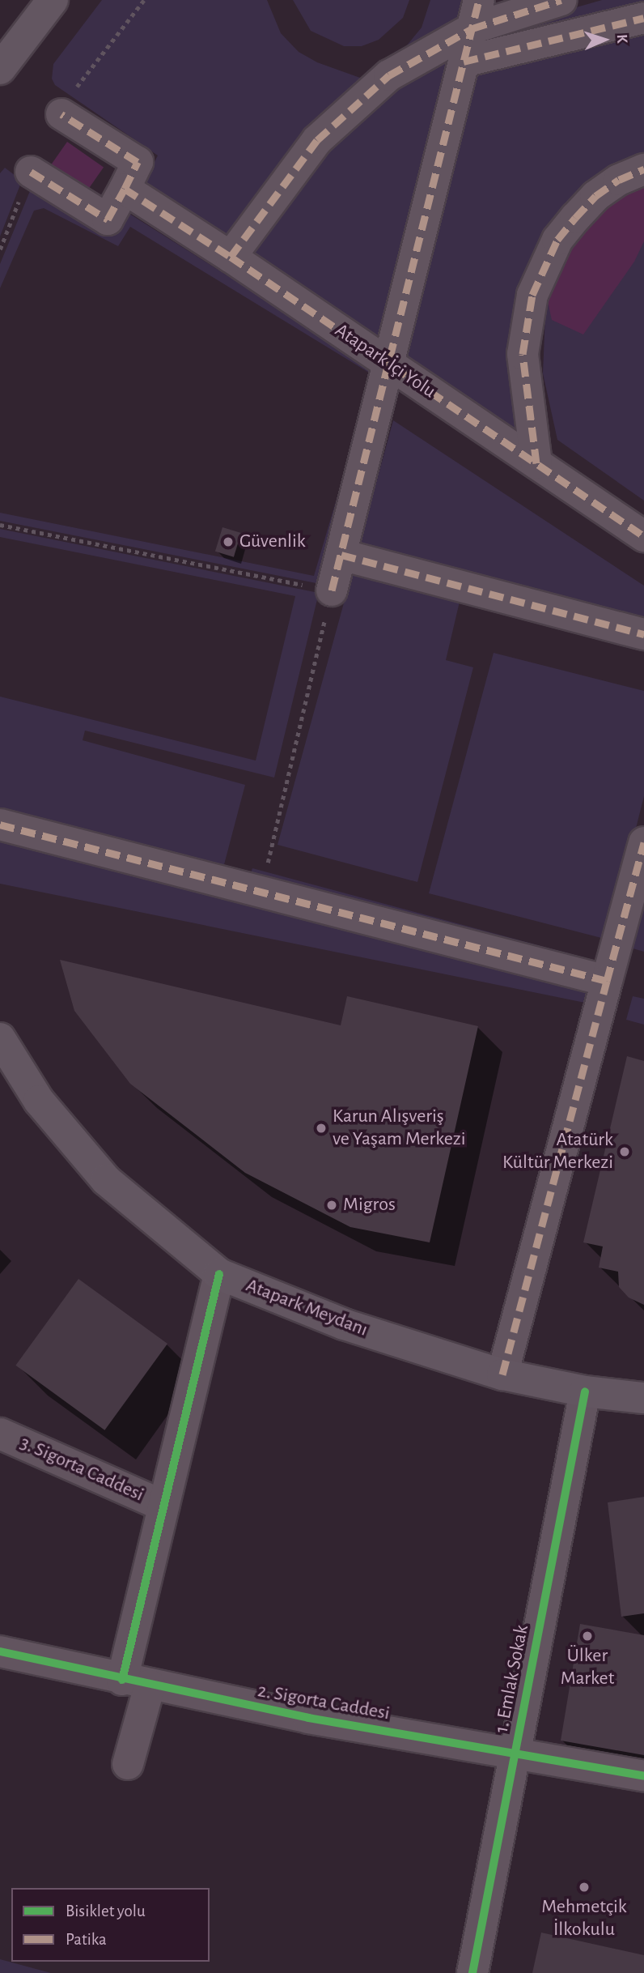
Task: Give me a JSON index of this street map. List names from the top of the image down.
{
  "streets": {
    "main road": ["Atapark Meydanı"],
    "street": [
      "Atapark İçi Yolu",
      "3. Sigorta Caddesi",
      "1. Emlak Sokak",
      "2. Sigorta Caddesi"
    ]
  },
  "crossings": [
    ["Atapark Meydanı", "1. Emlak Sokak"],
    ["1. Emlak Sokak", "2. Sigorta Caddesi"]
  ],
  "places": [
    "Güvenlik",
    "Karun Alışveriş ve Yaşam Merkezi",
    "Atatürk Kültür Merkezi",
    "Migros",
    "Ülker Market",
    "Mehmetçik İlkokulu"
  ],
  "legend": ["Bisiklet yolu", "Patika"],
  "north": "right"
}
